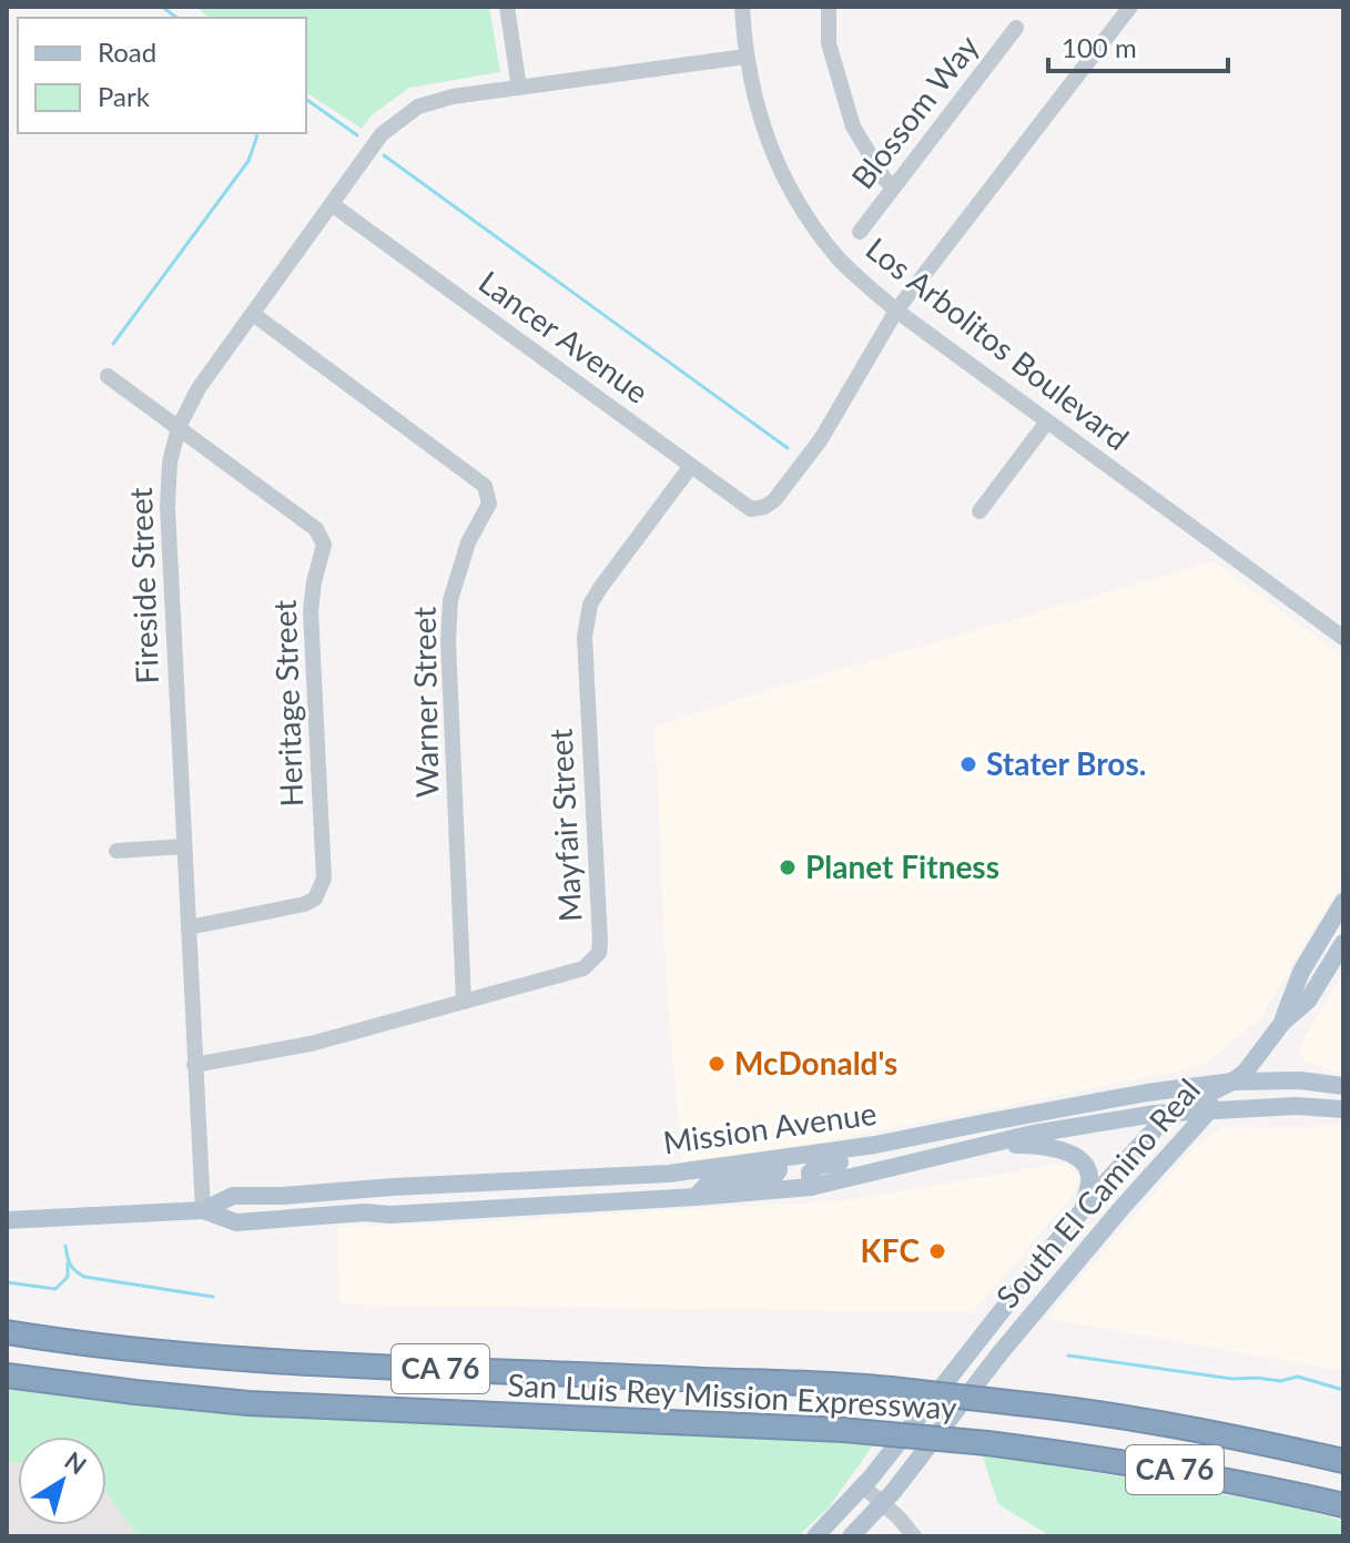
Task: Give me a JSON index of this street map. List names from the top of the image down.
{
  "streets": {
    "highway": ["CA 76", "San Luis Rey Mission Expressway"],
    "main road": ["Mission Avenue", "South El Camino Real"],
    "street": [
      "Blossom Way",
      "Lancer Avenue",
      "Los Arbolitos Boulevard",
      "Fireside Street",
      "Warner Street",
      "Heritage Street",
      "Mayfair Street"
    ]
  },
  "crossings": [
    ["Lancer Avenue", "Los Arbolitos Boulevard"],
    ["Lancer Avenue", "Fireside Street"],
    ["Lancer Avenue", "Mayfair Street"],
    ["Los Arbolitos Boulevard", "Fireside Street"],
    ["Fireside Street", "Warner Street"],
    ["Fireside Street", "Heritage Street"],
    ["Fireside Street", "Mayfair Street"],
    ["Fireside Street", "Mission Avenue"],
    ["Warner Street", "Mayfair Street"],
    ["Mission Avenue", "South El Camino Real"]
  ],
  "places": [
    "Stater Bros.",
    "Planet Fitness",
    "McDonald's",
    "KFC"
  ],
  "legend": ["Road", "Park"],
  "scale_bar": "100 m",
  "north": "top right"
}
